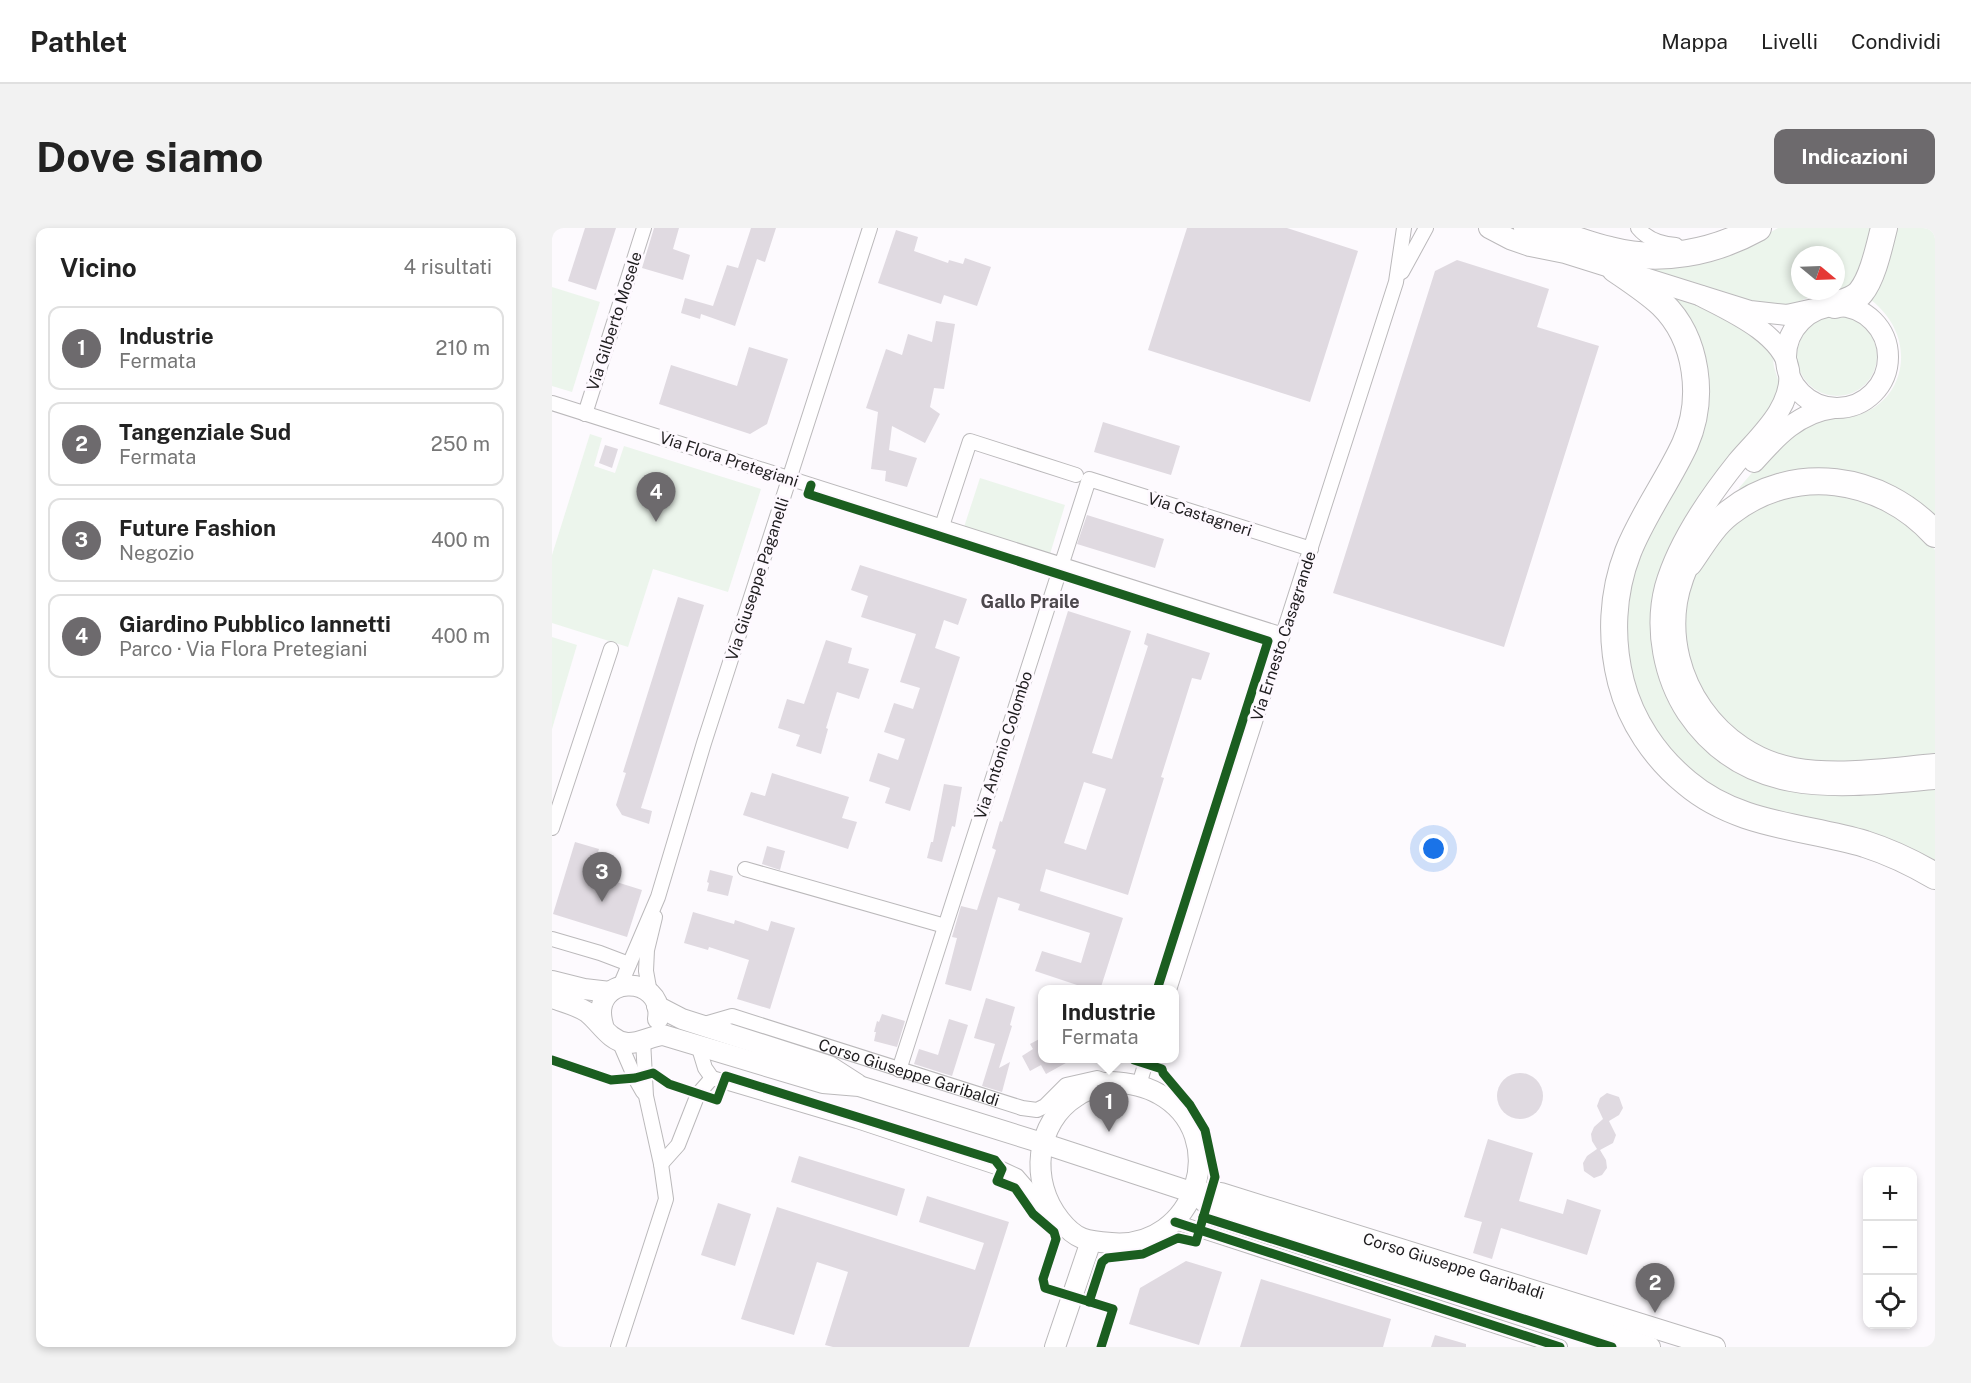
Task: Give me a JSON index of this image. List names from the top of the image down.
{
  "streets": {
    "street": [
      "Via Gilberto Mosele",
      "Via Flora Pretegiani",
      "Via Castagneri",
      "Via Giuseppe Paganelli",
      "Via Ernesto Casagrande",
      "Via Antonio Colombo",
      "Corso Giuseppe Garibaldi"
    ]
  },
  "crossings": [
    ["Via Gilberto Mosele", "Via Flora Pretegiani"],
    ["Via Flora Pretegiani", "Via Castagneri"],
    ["Via Flora Pretegiani", "Via Giuseppe Paganelli"],
    ["Via Flora Pretegiani", "Via Ernesto Casagrande"],
    ["Via Flora Pretegiani", "Via Antonio Colombo"],
    ["Via Castagneri", "Via Ernesto Casagrande"],
    ["Via Castagneri", "Via Antonio Colombo"],
    ["Via Giuseppe Paganelli", "Corso Giuseppe Garibaldi"],
    ["Via Antonio Colombo", "Corso Giuseppe Garibaldi"]
  ],
  "districts": ["Gallo Praile"],
  "north": "right",
  "page": {
    "header": "Pathlet",
    "nav": ["Mappa", "Livelli", "Condividi"],
    "buttons": "Indicazioni",
    "title": "Dove siamo",
    "heading": ["Vicino", "4 risultati"],
    "list": [
      {
        "mark": "1",
        "name": "Industrie",
        "note": "Fermata",
        "value": "210 m"
      },
      {
        "mark": "2",
        "name": "Tangenziale Sud",
        "note": "Fermata",
        "value": "250 m"
      },
      {
        "mark": "3",
        "name": "Future Fashion",
        "note": "Negozio",
        "value": "400 m"
      },
      {
        "mark": "4",
        "name": "Giardino Pubblico Iannetti",
        "note": "Parco · Via Flora Pretegiani",
        "value": "400 m"
      }
    ],
    "pins": [
      "4",
      "3",
      "1",
      "2"
    ],
    "popup": ["Industrie", "Fermata"],
    "map_buttons": ["+", "−"]
  }
}
